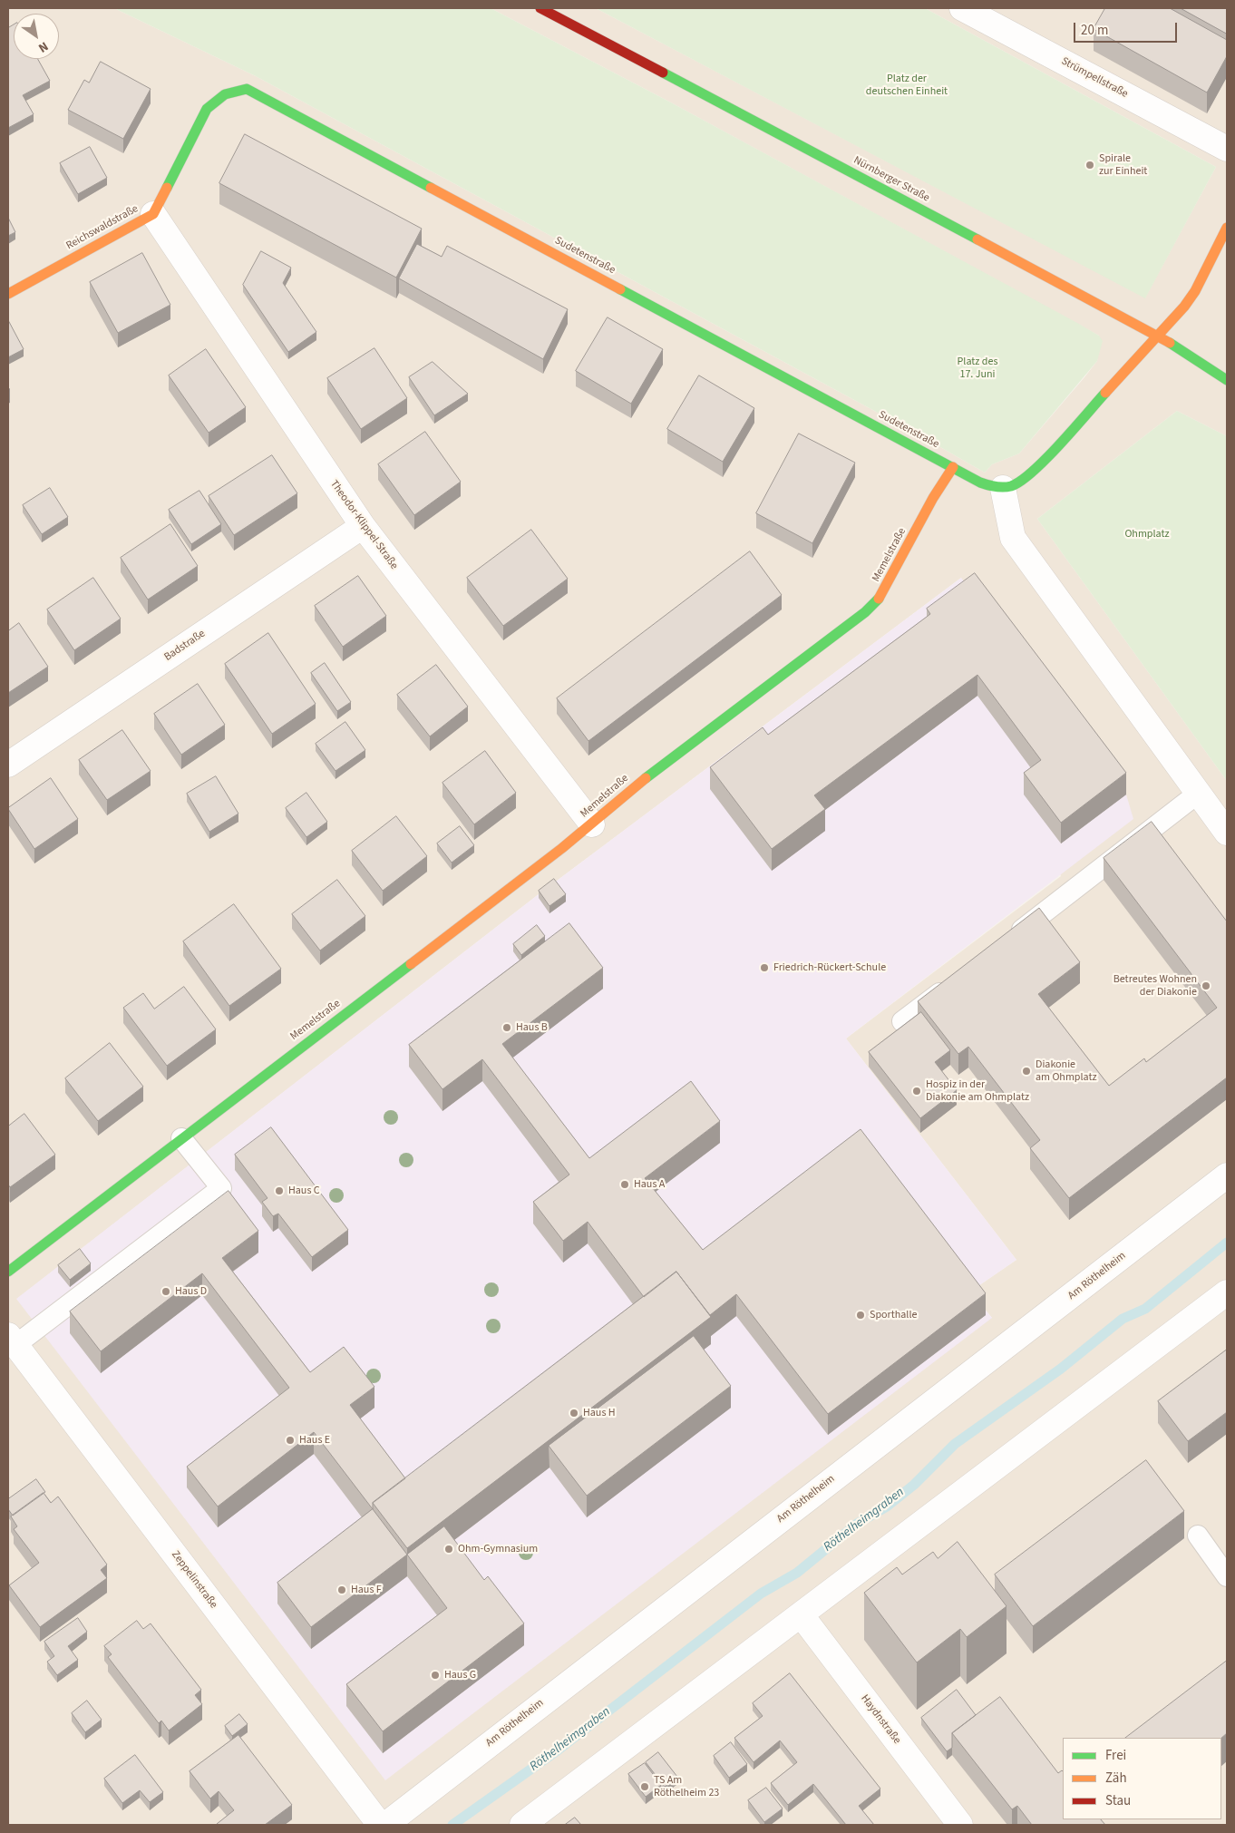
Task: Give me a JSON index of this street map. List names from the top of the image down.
{
  "streets": {
    "street": [
      "Strümpellstraße",
      "Nürnberger Straße",
      "Reichswaldstraße",
      "Sudetenstraße",
      "Theodor-Klippel-Straße",
      "Memelstraße",
      "Badstraße",
      "Am Röthelheim",
      "Zeppelinstraße",
      "Haydnstraße"
    ]
  },
  "crossings": [
    ["Reichswaldstraße", "Sudetenstraße"],
    ["Reichswaldstraße", "Theodor-Klippel-Straße"],
    ["Sudetenstraße", "Memelstraße"],
    ["Theodor-Klippel-Straße", "Memelstraße"],
    ["Theodor-Klippel-Straße", "Badstraße"]
  ],
  "water": ["Röthelheimgraben"],
  "parks": ["Platz der deutschen Einheit", "Platz des 17. Juni", "Ohmplatz"],
  "places": [
    "Spirale zur Einheit",
    "Friedrich-Rückert-Schule",
    "Betreutes Wohnen der Diakonie",
    "Haus B",
    "Diakonie am Ohmplatz",
    "Hospiz in der Diakonie am Ohmplatz",
    "Haus A",
    "Haus C",
    "Haus D",
    "Sporthalle",
    "Haus H",
    "Haus E",
    "Ohm-Gymnasium",
    "Haus F",
    "Haus G",
    "TS Am Röthelheim 23"
  ],
  "legend": ["Frei", "Zäh", "Stau"],
  "scale_bar": "20 m",
  "north": "bottom right"
}
